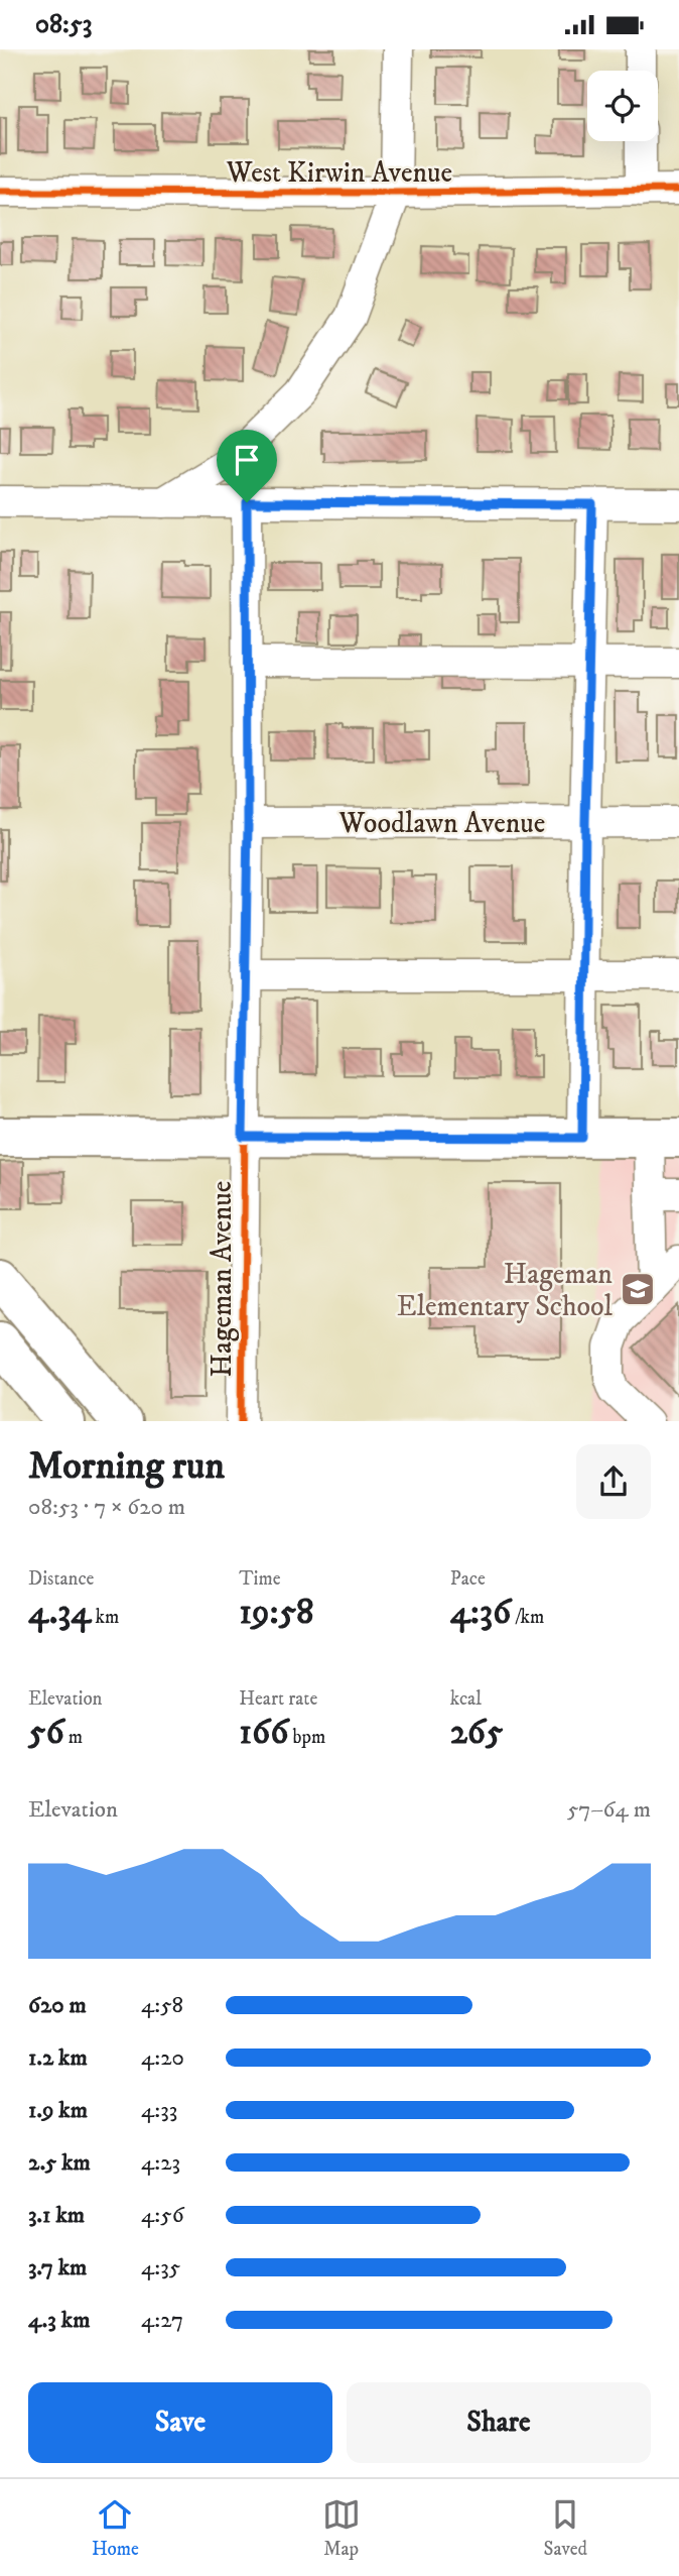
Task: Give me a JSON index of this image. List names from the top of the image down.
{
  "streets": {
    "street": ["West Kirwin Avenue", "Woodlawn Avenue", "Hageman Avenue"]
  },
  "crossings": [
    ["Woodlawn Avenue", "Hageman Avenue"]
  ],
  "places": {
    "school or university": ["Hageman Elementary School"]
  },
  "page": {
    "status": "08:53",
    "heading": ["Morning run", "08:53 · 7 × 620 m"],
    "stats": [
      ["Distance", "4.34 km"],
      ["Time", "19:58"],
      ["Pace", "4:36 /km"],
      ["Elevation", "56 m"],
      ["Heart rate", "166 bpm"],
      ["kcal", "265"]
    ],
    "chart": ["Elevation", "57–64 m"],
    "list": [
      {
        "name": "620 m",
        "note": "4:58"
      },
      {
        "name": "1.2 km",
        "note": "4:20"
      },
      {
        "name": "1.9 km",
        "note": "4:33"
      },
      {
        "name": "2.5 km",
        "note": "4:23"
      },
      {
        "name": "3.1 km",
        "note": "4:56"
      },
      {
        "name": "3.7 km",
        "note": "4:35"
      },
      {
        "name": "4.3 km",
        "note": "4:27"
      }
    ],
    "buttons": ["Save", "Share"],
    "tabs": ["Home", "Map", "Saved"]
  }
}
